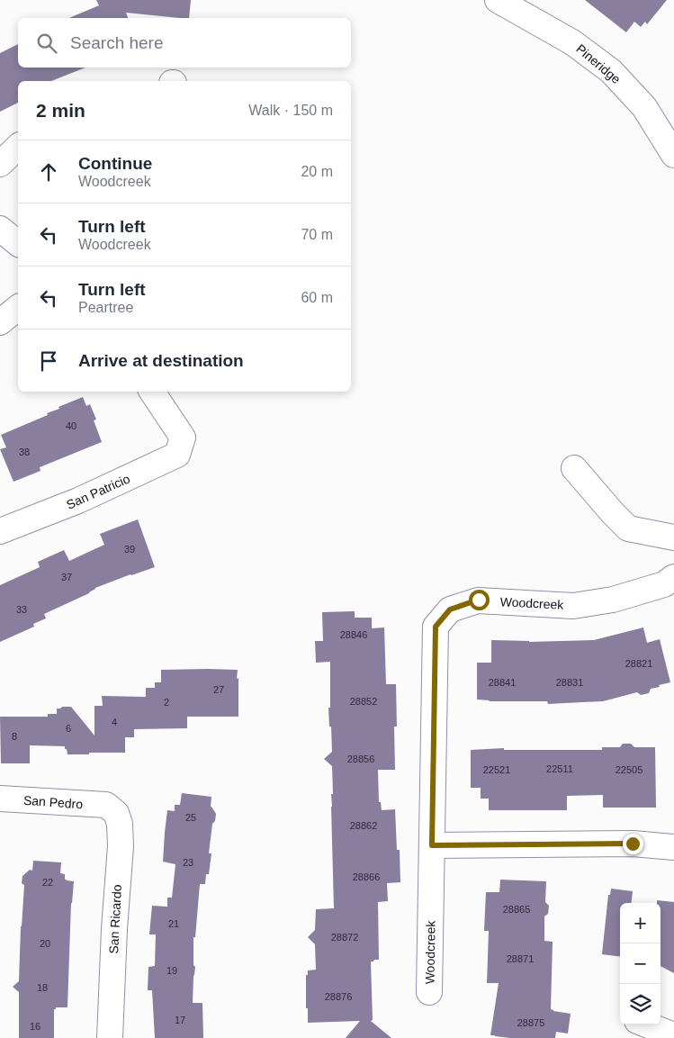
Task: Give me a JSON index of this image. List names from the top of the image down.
{
  "streets": {
    "street": [
      "Pineridge",
      "San Patricio",
      "Woodcreek",
      "San Pedro",
      "San Ricardo"
    ]
  },
  "crossings": [
    ["San Pedro", "San Ricardo"]
  ],
  "house_numbers": [
    "40",
    "38",
    "39",
    "37",
    "33",
    "28846",
    "28821",
    "28841",
    "28831",
    "27",
    "28852",
    "2",
    "4",
    "6",
    "8",
    "28856",
    "22511",
    "22521",
    "22505",
    "25",
    "28862",
    "23",
    "28866",
    "22",
    "28865",
    "21",
    "28872",
    "20",
    "28871",
    "19",
    "18",
    "28876",
    "17",
    "28875",
    "16"
  ],
  "page": {
    "search": "Search here",
    "heading": ["2 min", "Walk · 150 m"],
    "list": [
      ["Continue", "Woodcreek", "20 m"],
      ["Turn left", "Woodcreek", "70 m"],
      ["Turn left", "Peartree", "60 m"],
      "Arrive at destination"
    ],
    "map_buttons": ["+", "−"]
  }
}
